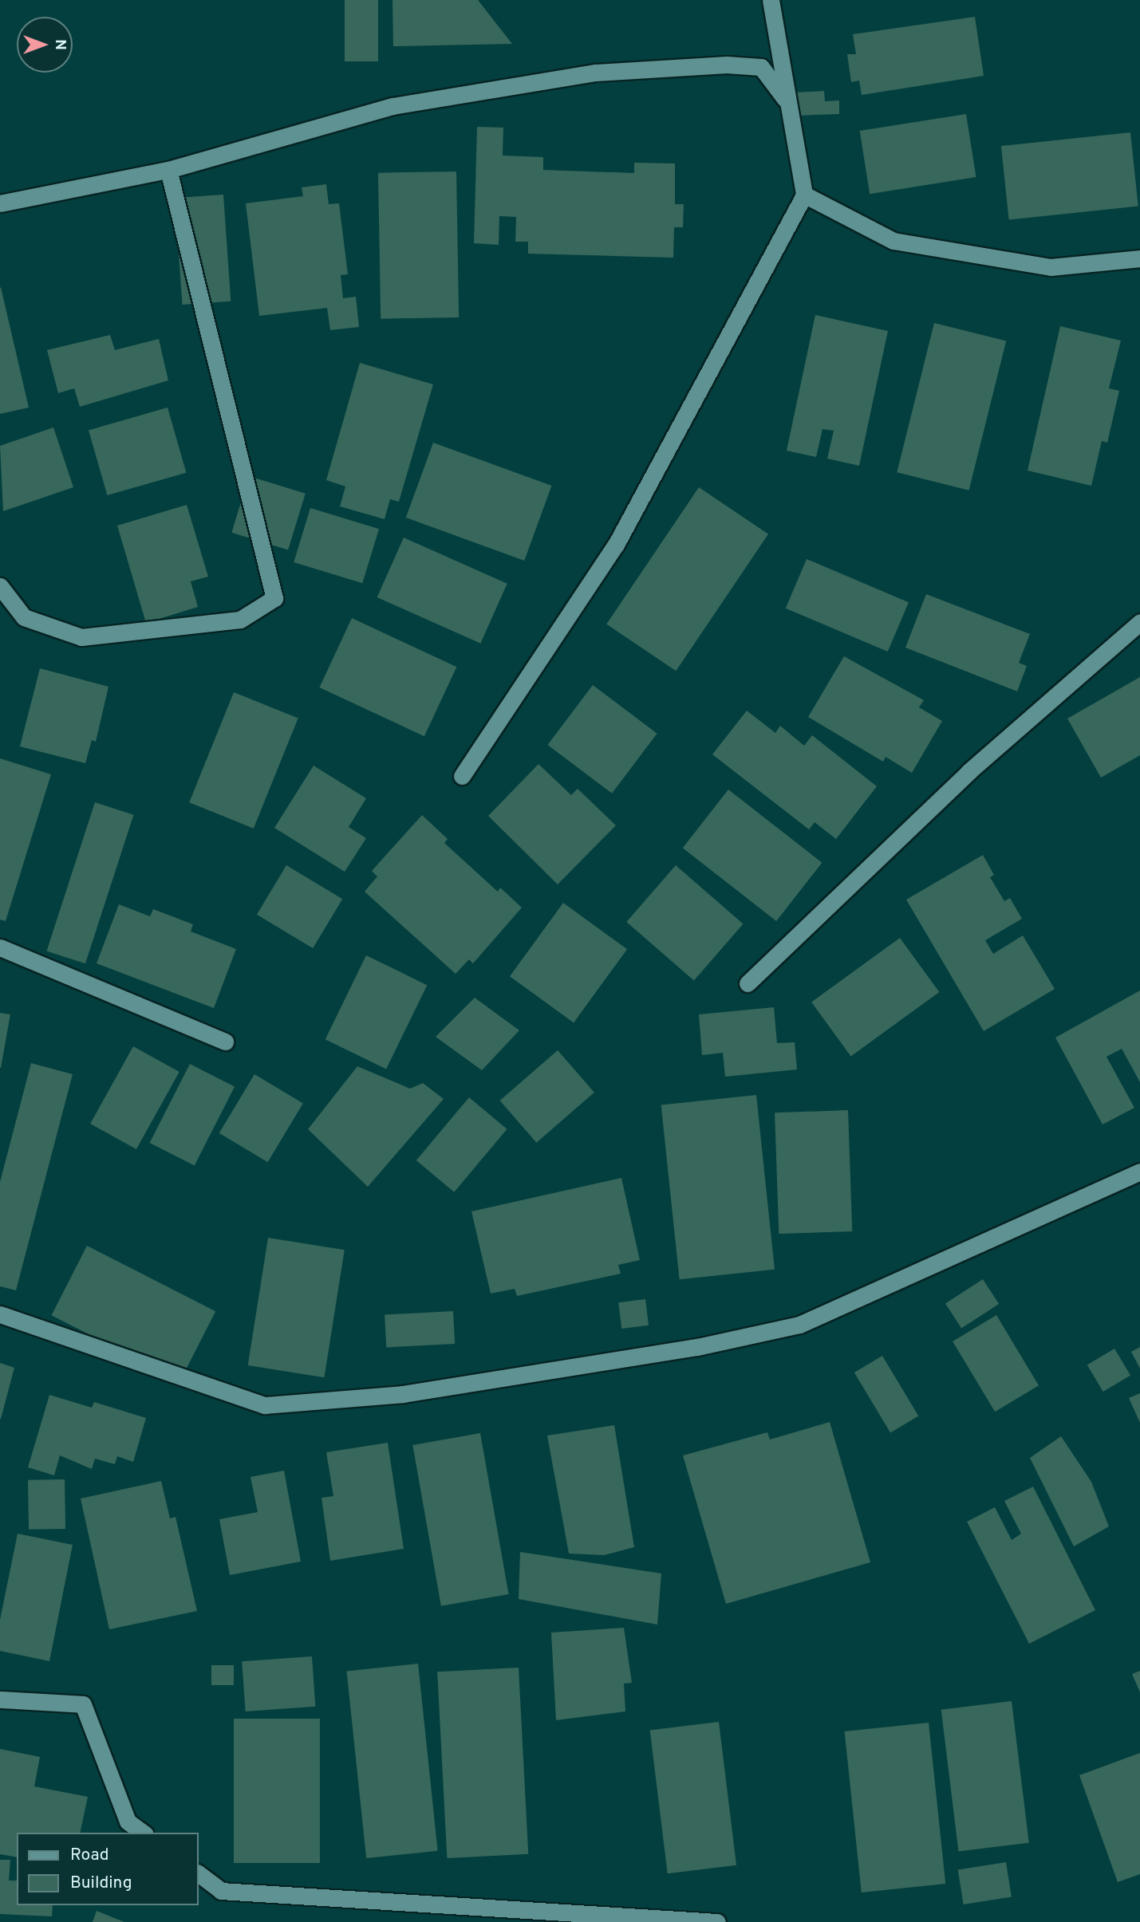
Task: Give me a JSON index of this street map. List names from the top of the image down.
{
  "legend": ["Road", "Building"],
  "north": "right"
}
